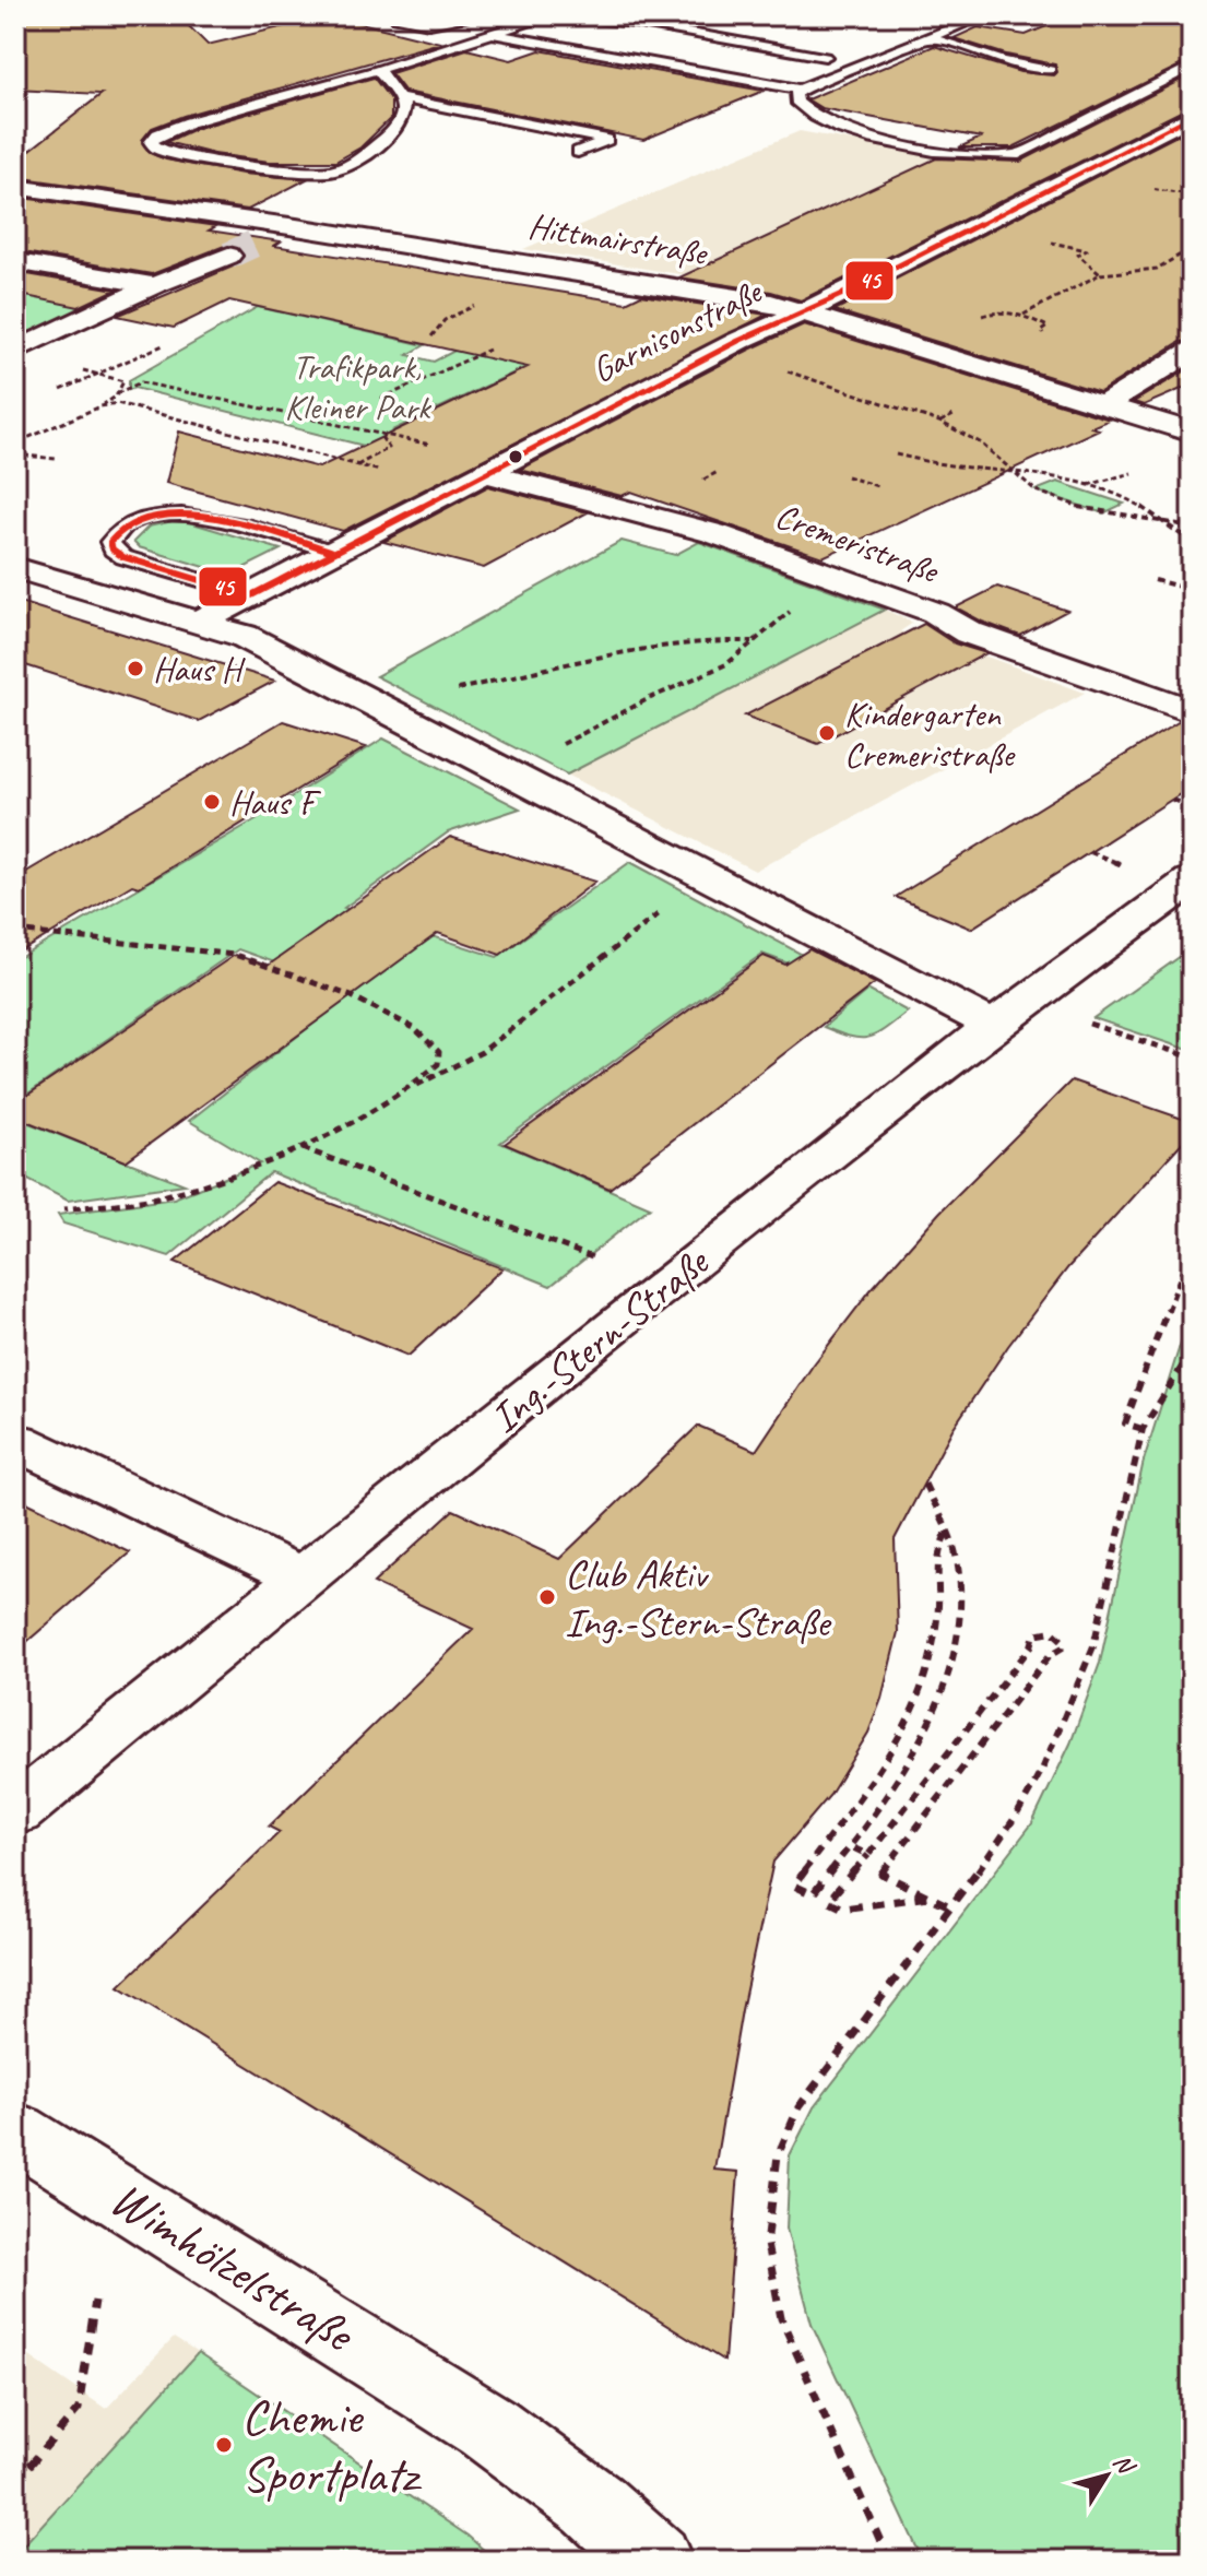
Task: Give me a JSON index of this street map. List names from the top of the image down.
{
  "streets": {
    "street": [
      "Hittmairstraße",
      "Garnisonstraße",
      "Cremeristraße",
      "Ing.-Stern-Straße",
      "Wimhölzelstraße"
    ]
  },
  "crossings": [
    ["Hittmairstraße", "Garnisonstraße"],
    ["Garnisonstraße", "Cremeristraße"]
  ],
  "parks": ["Trafikpark, Kleiner Park"],
  "places": [
    "Haus H",
    "Kindergarten Cremeristraße",
    "Haus F",
    "Club Aktiv Ing.-Stern-Straße",
    "Chemie Sportplatz"
  ],
  "lines": ["transit line 45"],
  "north": "top right"
}
